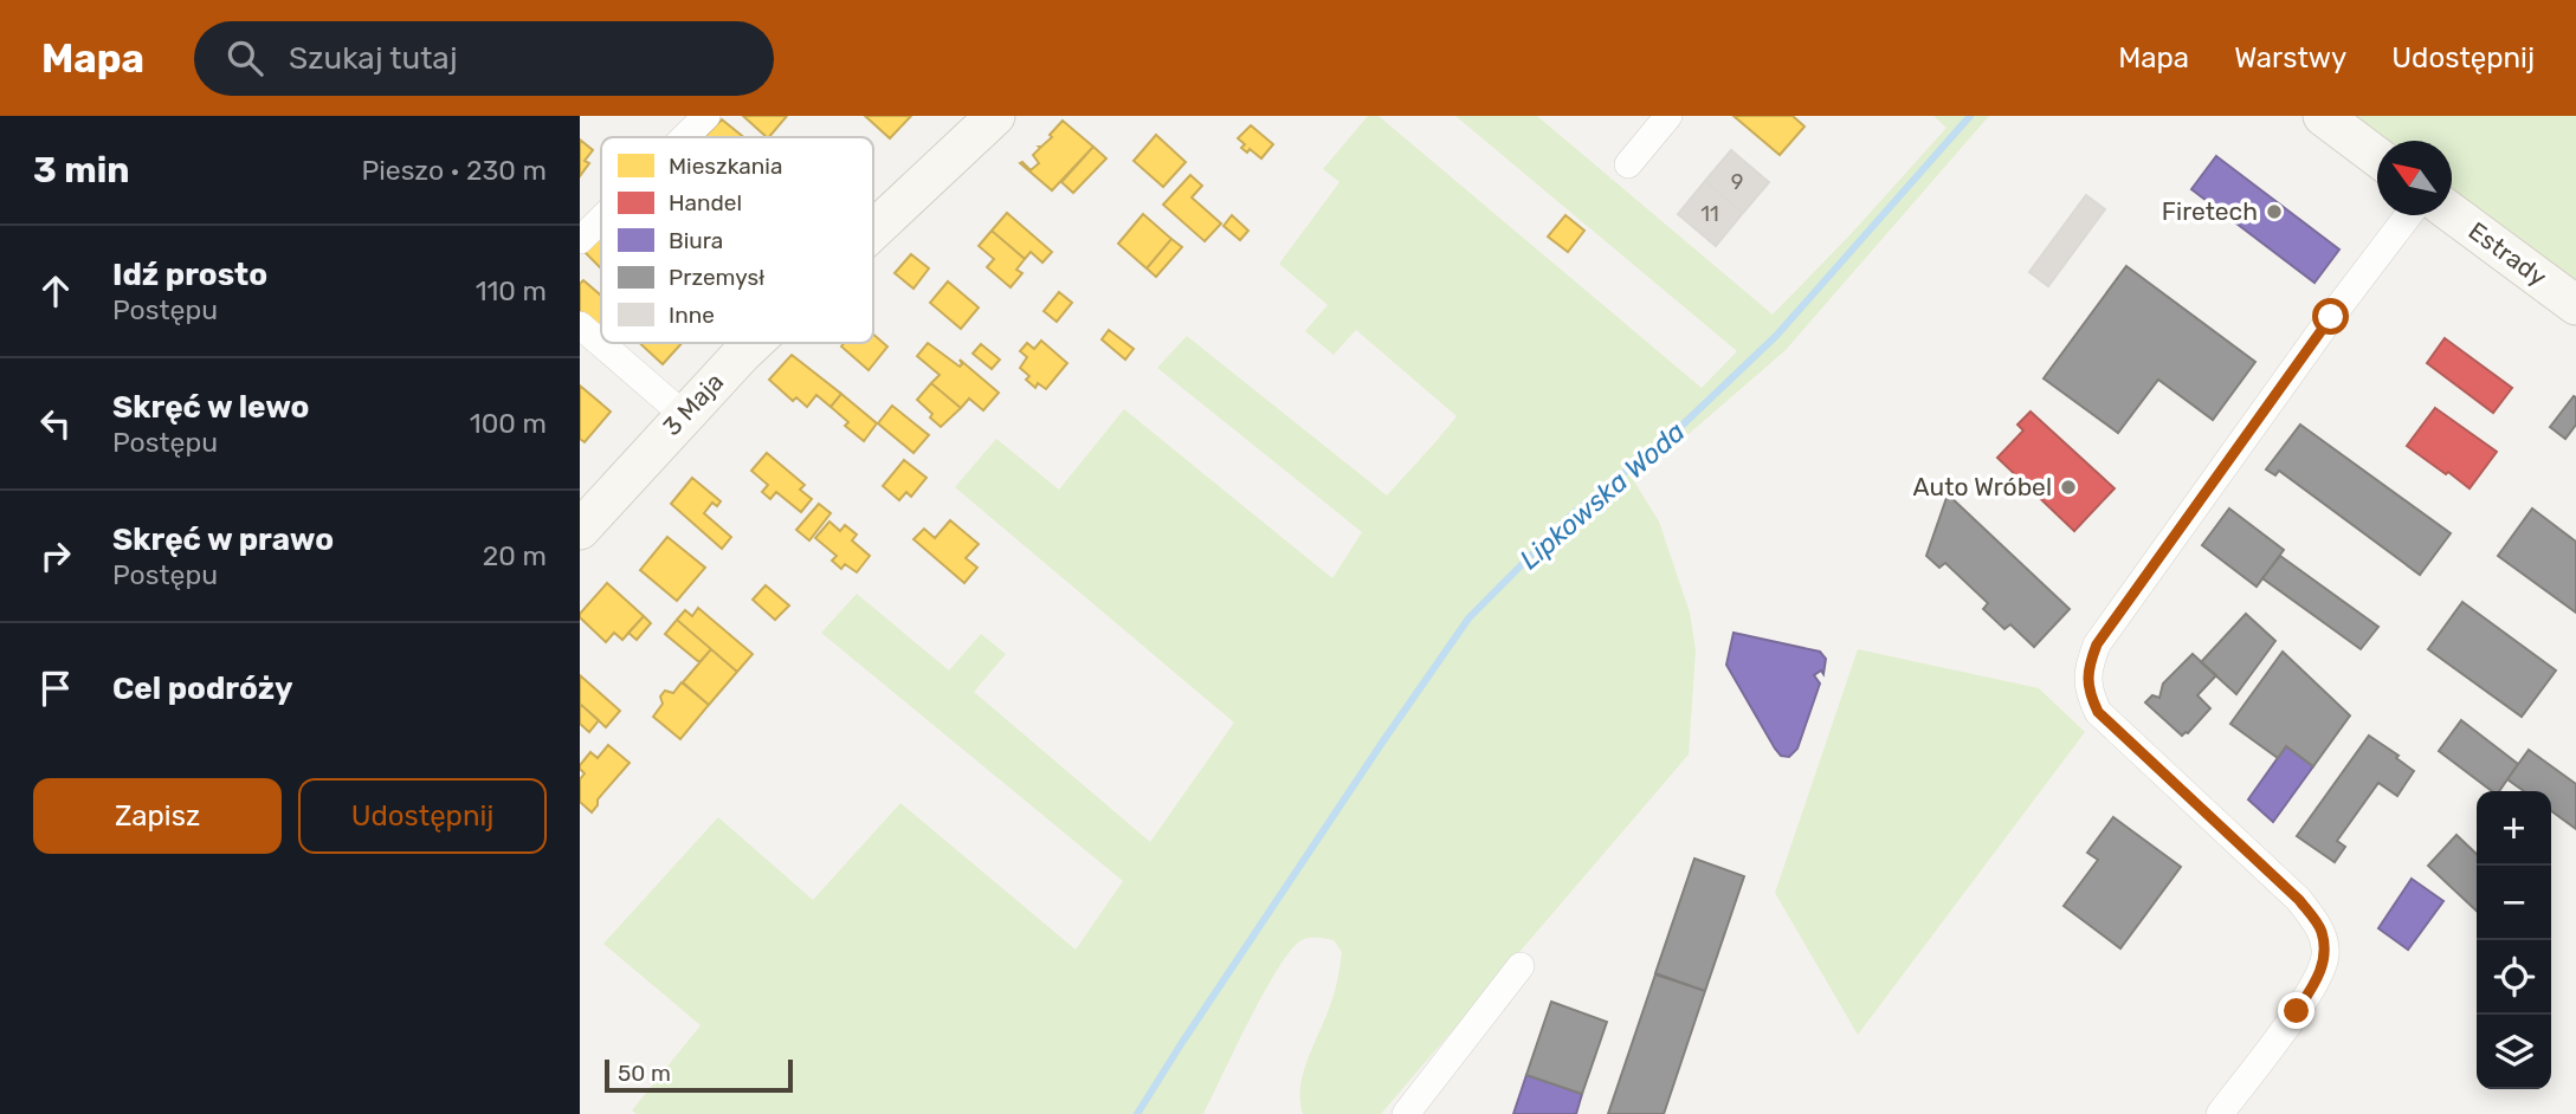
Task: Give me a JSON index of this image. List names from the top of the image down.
{
  "streets": {
    "main road": ["Estrady", "3 Maja"]
  },
  "water": ["Lipkowska Woda"],
  "places": ["Firetech", "Auto Wróbel"],
  "house_numbers": ["9", "11"],
  "legend": [
    "Mieszkania",
    "Handel",
    "Biura",
    "Przemysł",
    "Inne"
  ],
  "scale_bar": "50 m",
  "north": "top left",
  "page": {
    "header": "Mapa",
    "search": "Szukaj tutaj",
    "nav": ["Mapa", "Warstwy", "Udostępnij"],
    "heading": ["3 min", "Pieszo · 230 m"],
    "list": [
      ["Idź prosto", "Postępu", "110 m"],
      ["Skręć w lewo", "Postępu", "100 m"],
      ["Skręć w prawo", "Postępu", "20 m"],
      "Cel podróży"
    ],
    "buttons": ["Zapisz", "Udostępnij"],
    "map_buttons": ["+", "−"],
    "scale": "50 m"
  }
}
